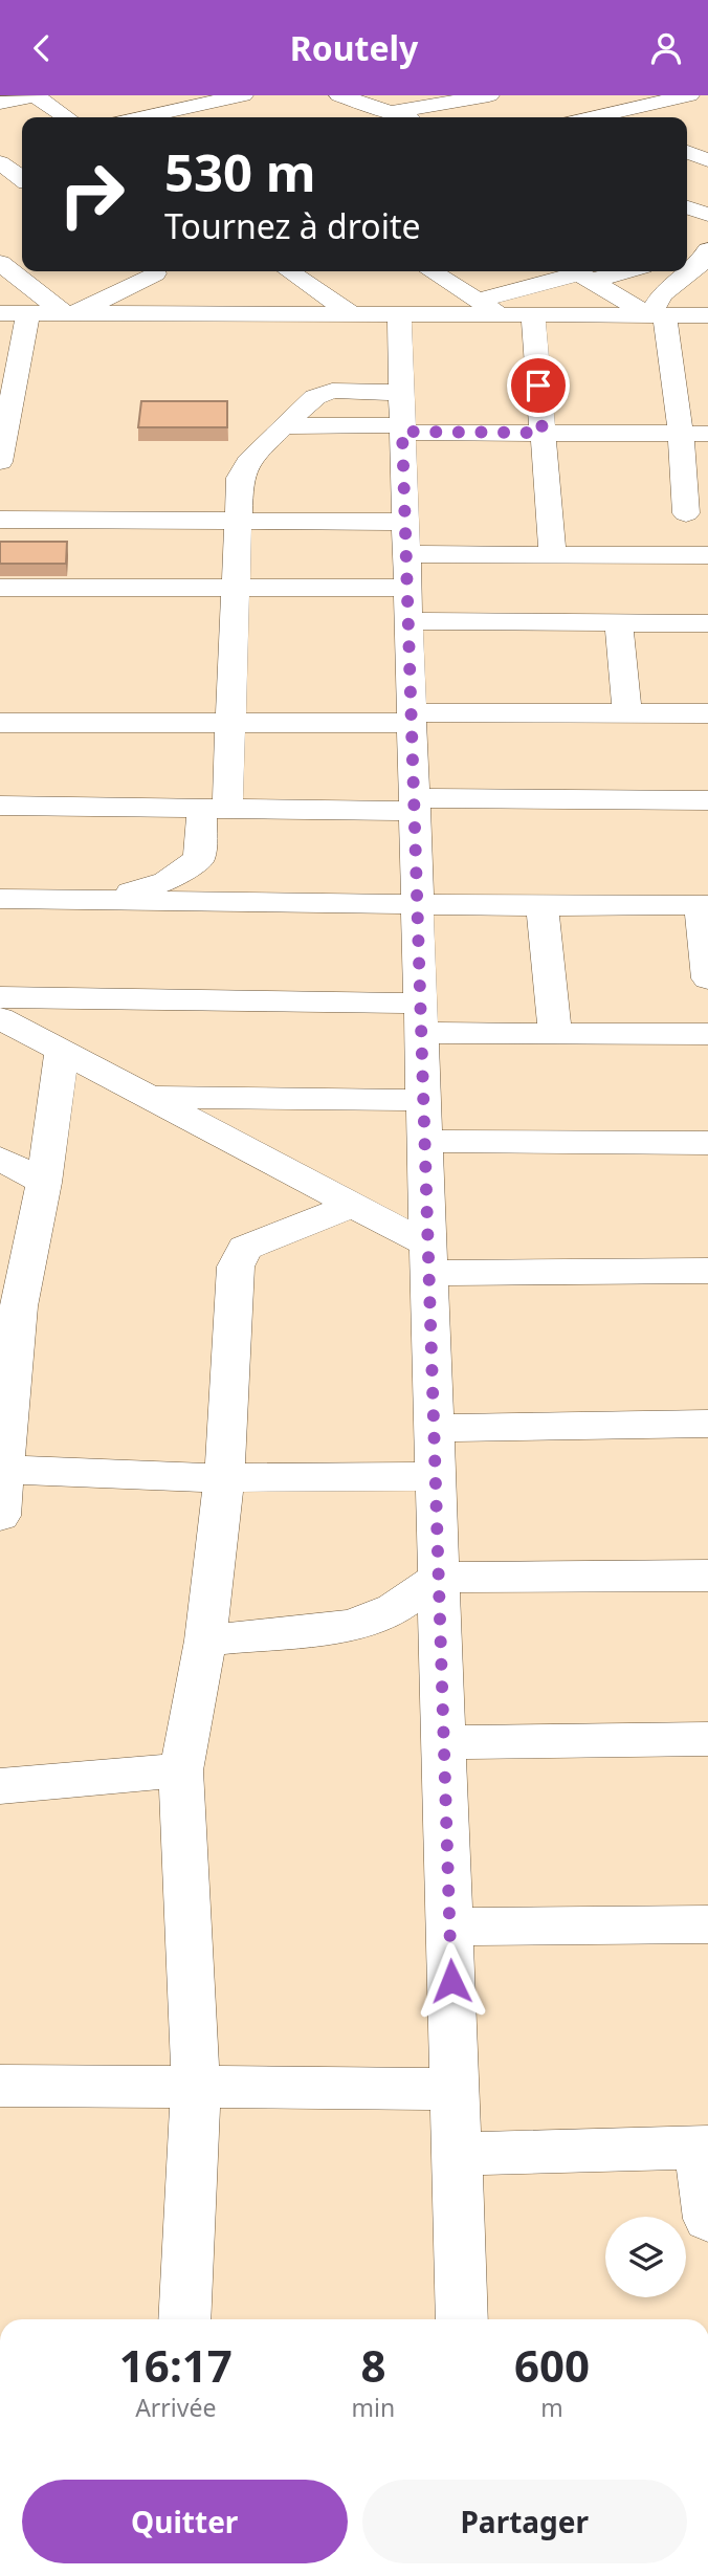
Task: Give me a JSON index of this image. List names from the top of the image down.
{
  "page": {
    "header": "Routely",
    "turn": ["530 m", "Tournez à droite"],
    "eta": [
      "16:17",
      "Arrivée",
      "8",
      "min",
      "600",
      "m"
    ],
    "buttons": ["Quitter", "Partager"]
  }
}
